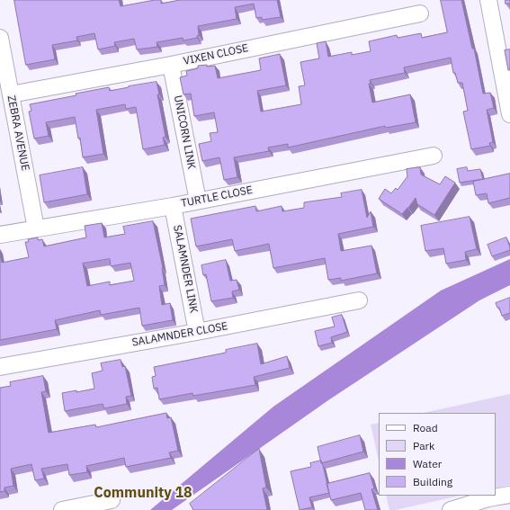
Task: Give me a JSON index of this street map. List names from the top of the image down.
{
  "streets": {
    "street": [
      "VIXEN CLOSE",
      "UNICORN LINK",
      "ZEBRA AVENUE",
      "TURTLE CLOSE",
      "SALAMNDER LINK",
      "SALAMNDER CLOSE"
    ]
  },
  "crossings": [
    ["VIXEN CLOSE", "UNICORN LINK"],
    ["VIXEN CLOSE", "ZEBRA AVENUE"],
    ["UNICORN LINK", "TURTLE CLOSE"],
    ["ZEBRA AVENUE", "TURTLE CLOSE"],
    ["TURTLE CLOSE", "SALAMNDER LINK"],
    ["SALAMNDER LINK", "SALAMNDER CLOSE"]
  ],
  "districts": ["Community 18"],
  "legend": [
    "Road",
    "Park",
    "Water",
    "Building"
  ]
}
